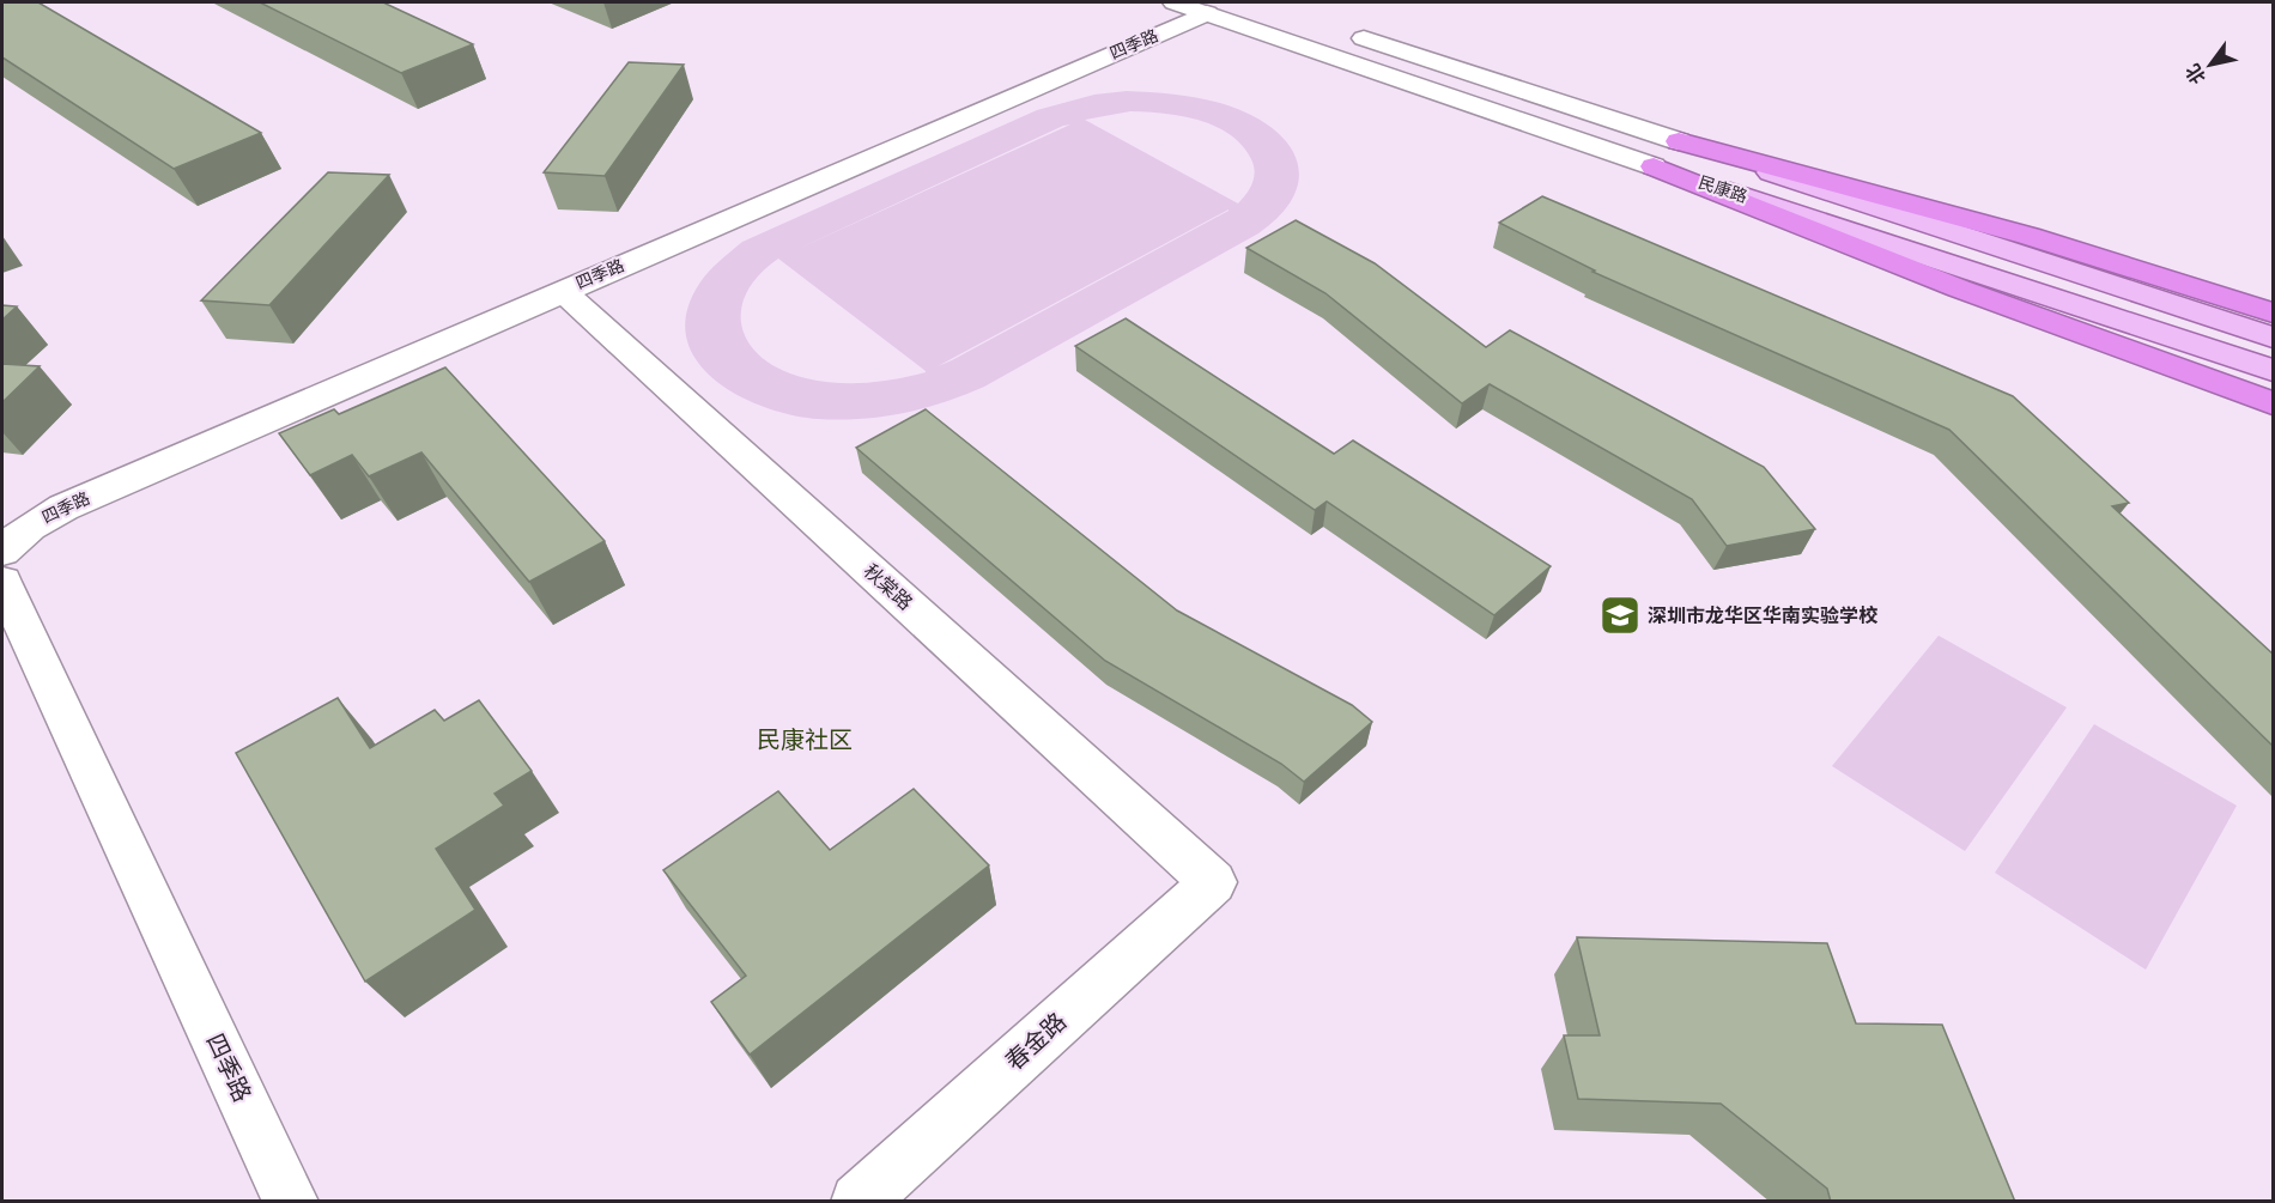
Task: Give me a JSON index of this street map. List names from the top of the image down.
{
  "streets": {
    "main road": ["民康路"],
    "street": ["四季路", "秋棠路", "春金路"]
  },
  "crossings": [
    ["四季路", "民康路"],
    ["四季路", "秋棠路"],
    ["秋棠路", "春金路"]
  ],
  "districts": ["民康社区"],
  "places": {
    "school or university": ["深圳市龙华区华南实验学校"]
  },
  "north": "bottom left"
}
